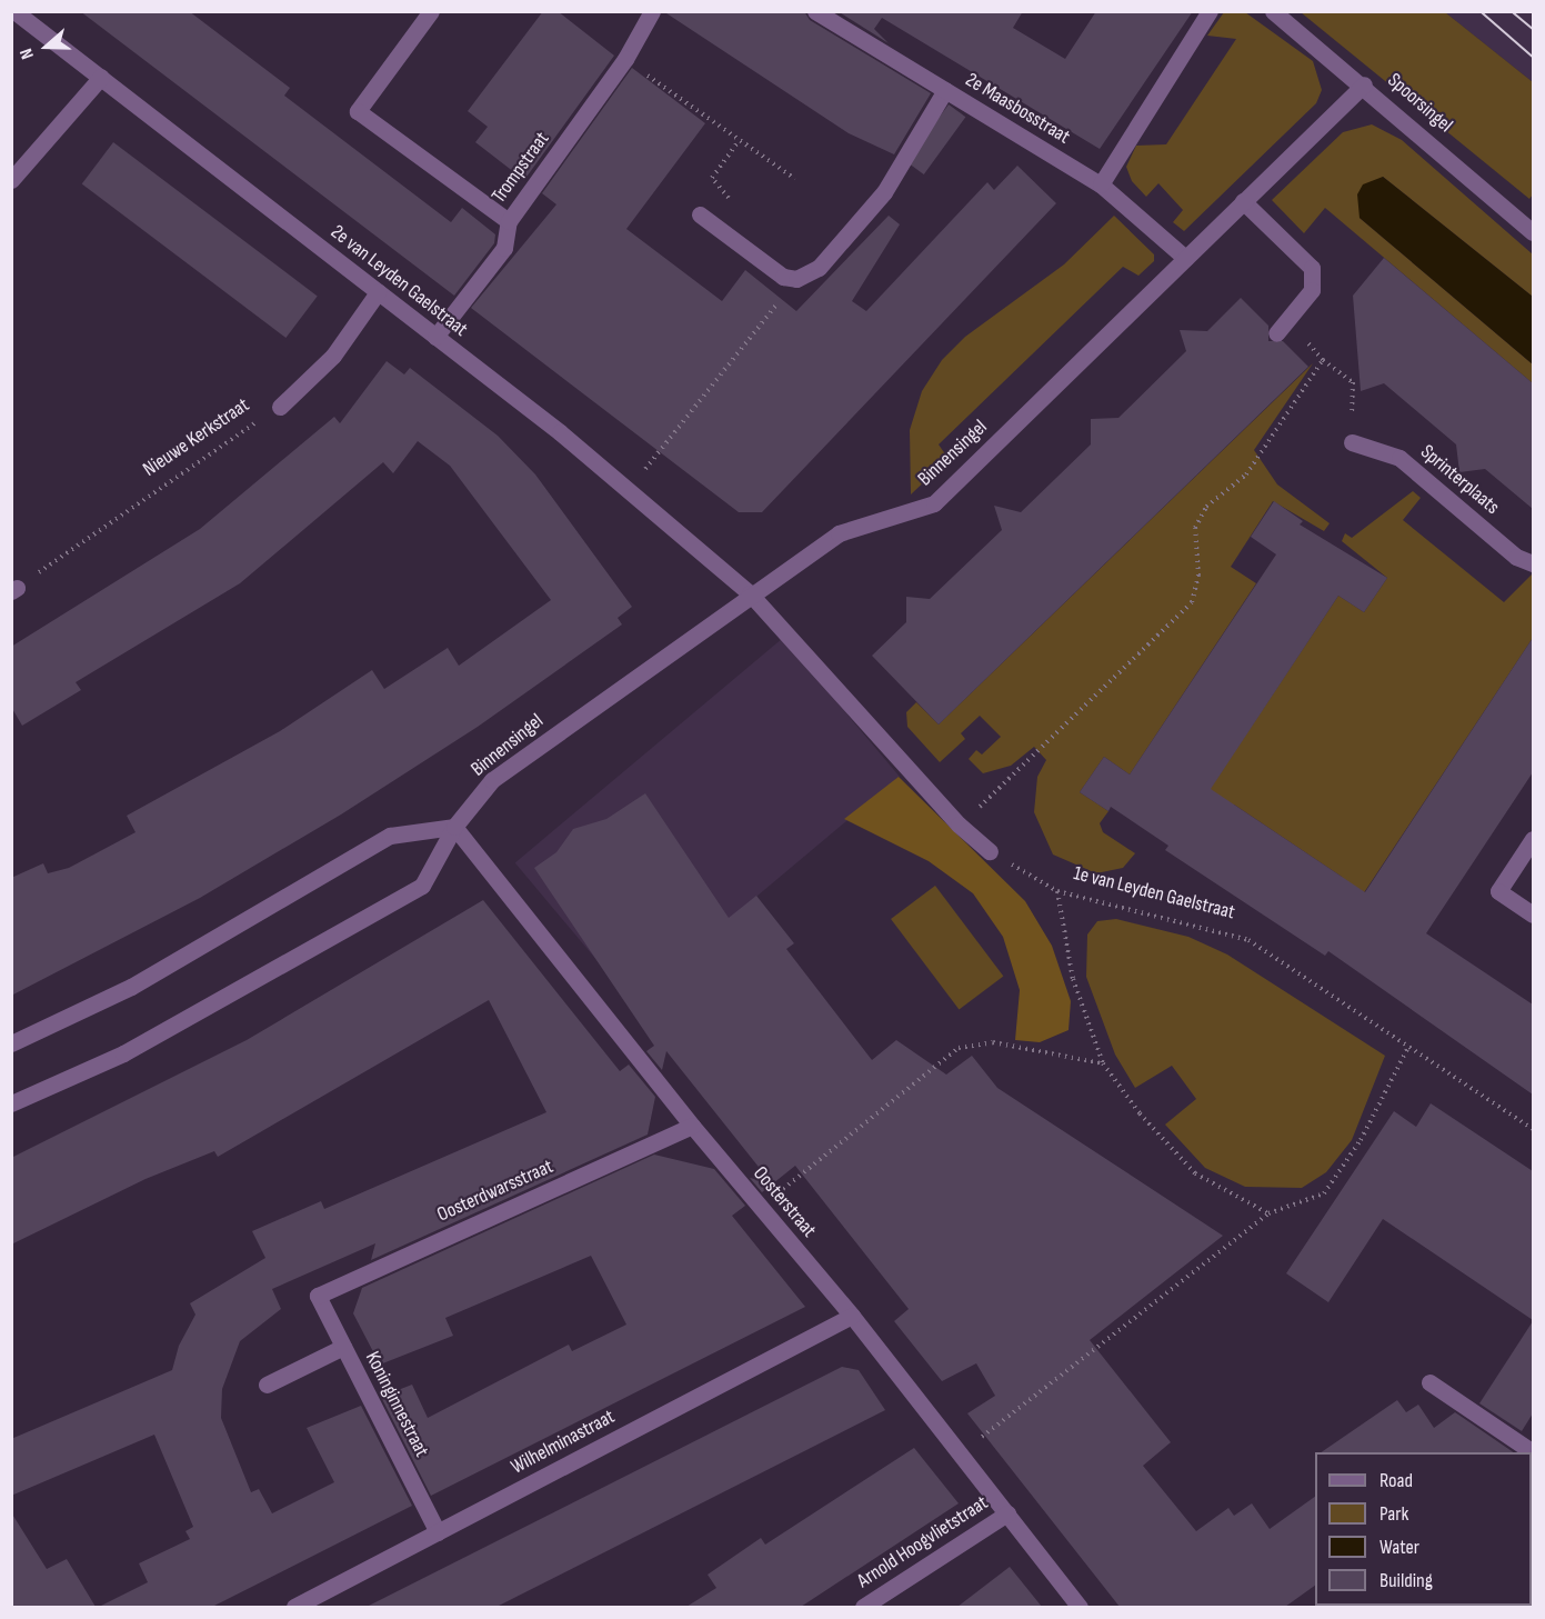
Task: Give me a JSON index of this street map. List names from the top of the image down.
{
  "streets": {
    "street": [
      "Spoorsingel",
      "2e Maasbosstraat",
      "Trompstraat",
      "2e van Leyden Gaelstraat",
      "Nieuwe Kerkstraat",
      "Binnensingel",
      "Sprinterplaats",
      "Oosterdwarsstraat",
      "Oosterstraat",
      "Koninginnestraat",
      "Wilhelminastraat",
      "Arnold Hoogvlietstraat"
    ],
    "path": ["1e van Leyden Gaelstraat"]
  },
  "crossings": [
    ["Spoorsingel", "Binnensingel"],
    ["2e Maasbosstraat", "Binnensingel"],
    ["Trompstraat", "2e van Leyden Gaelstraat"],
    ["2e van Leyden Gaelstraat", "Nieuwe Kerkstraat"],
    ["2e van Leyden Gaelstraat", "Binnensingel"],
    ["Binnensingel", "Oosterstraat"],
    ["Oosterdwarsstraat", "Oosterstraat"],
    ["Oosterdwarsstraat", "Koninginnestraat"],
    ["Oosterstraat", "Wilhelminastraat"],
    ["Oosterstraat", "Arnold Hoogvlietstraat"],
    ["Koninginnestraat", "Wilhelminastraat"]
  ],
  "legend": [
    "Road",
    "Park",
    "Water",
    "Building"
  ],
  "north": "left"
}
